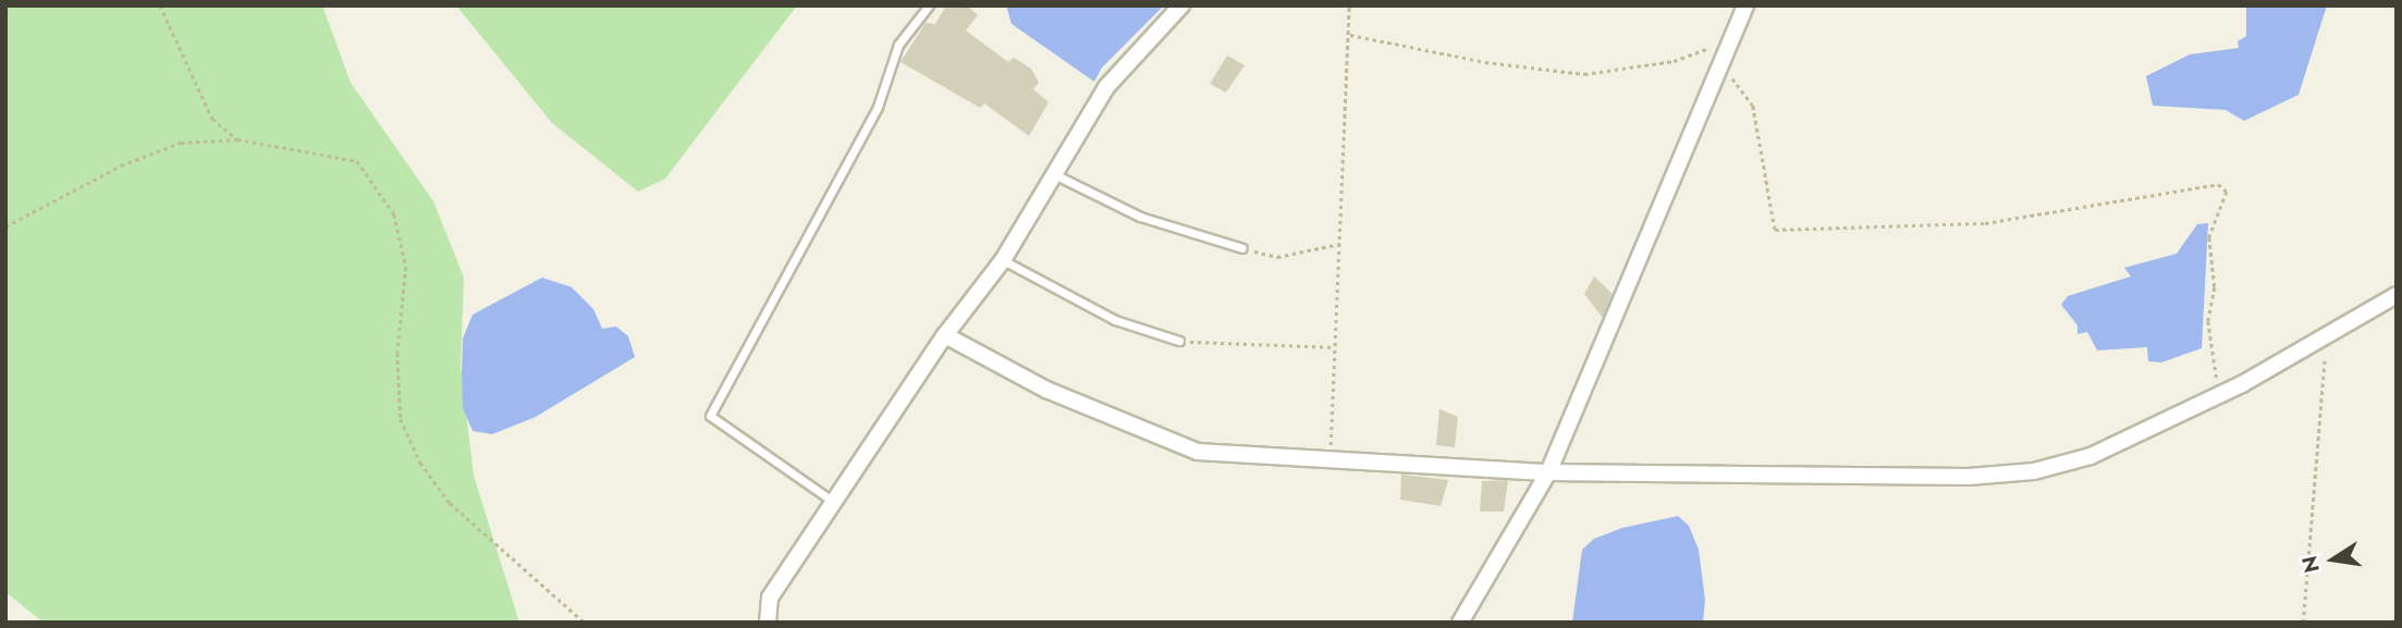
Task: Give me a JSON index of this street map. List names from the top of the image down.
{
  "north": "left"
}
